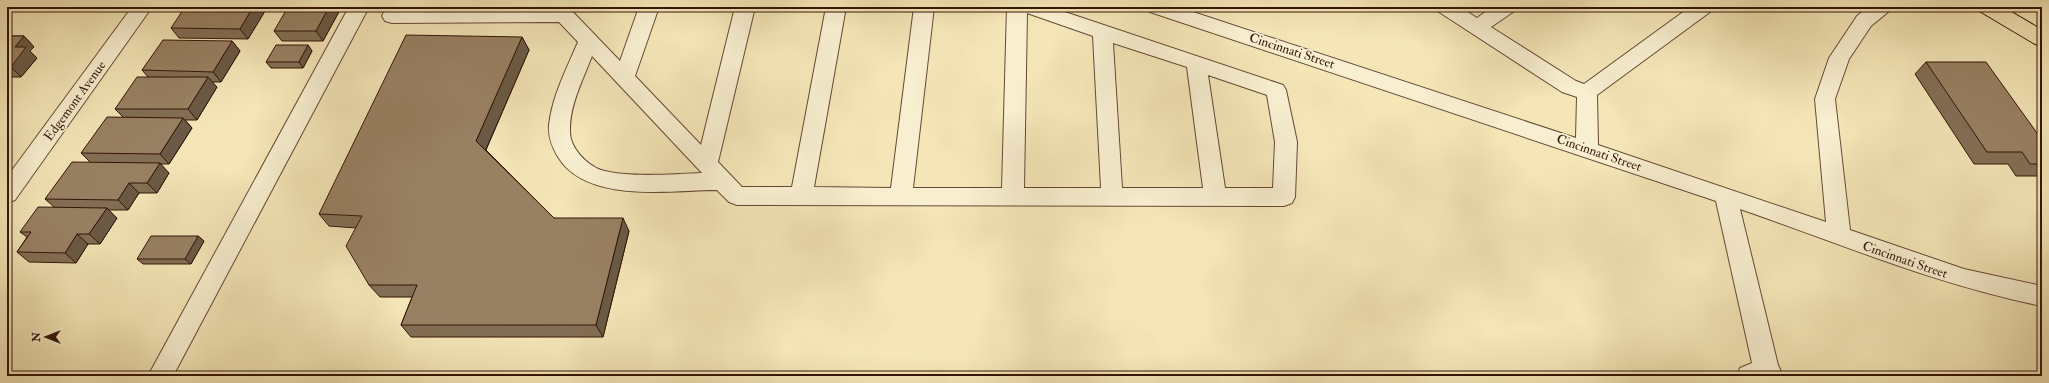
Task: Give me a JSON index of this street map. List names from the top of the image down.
{
  "streets": {
    "street": ["Cincinnati Street", "Edgemont Avenue"]
  },
  "north": "left"
}
